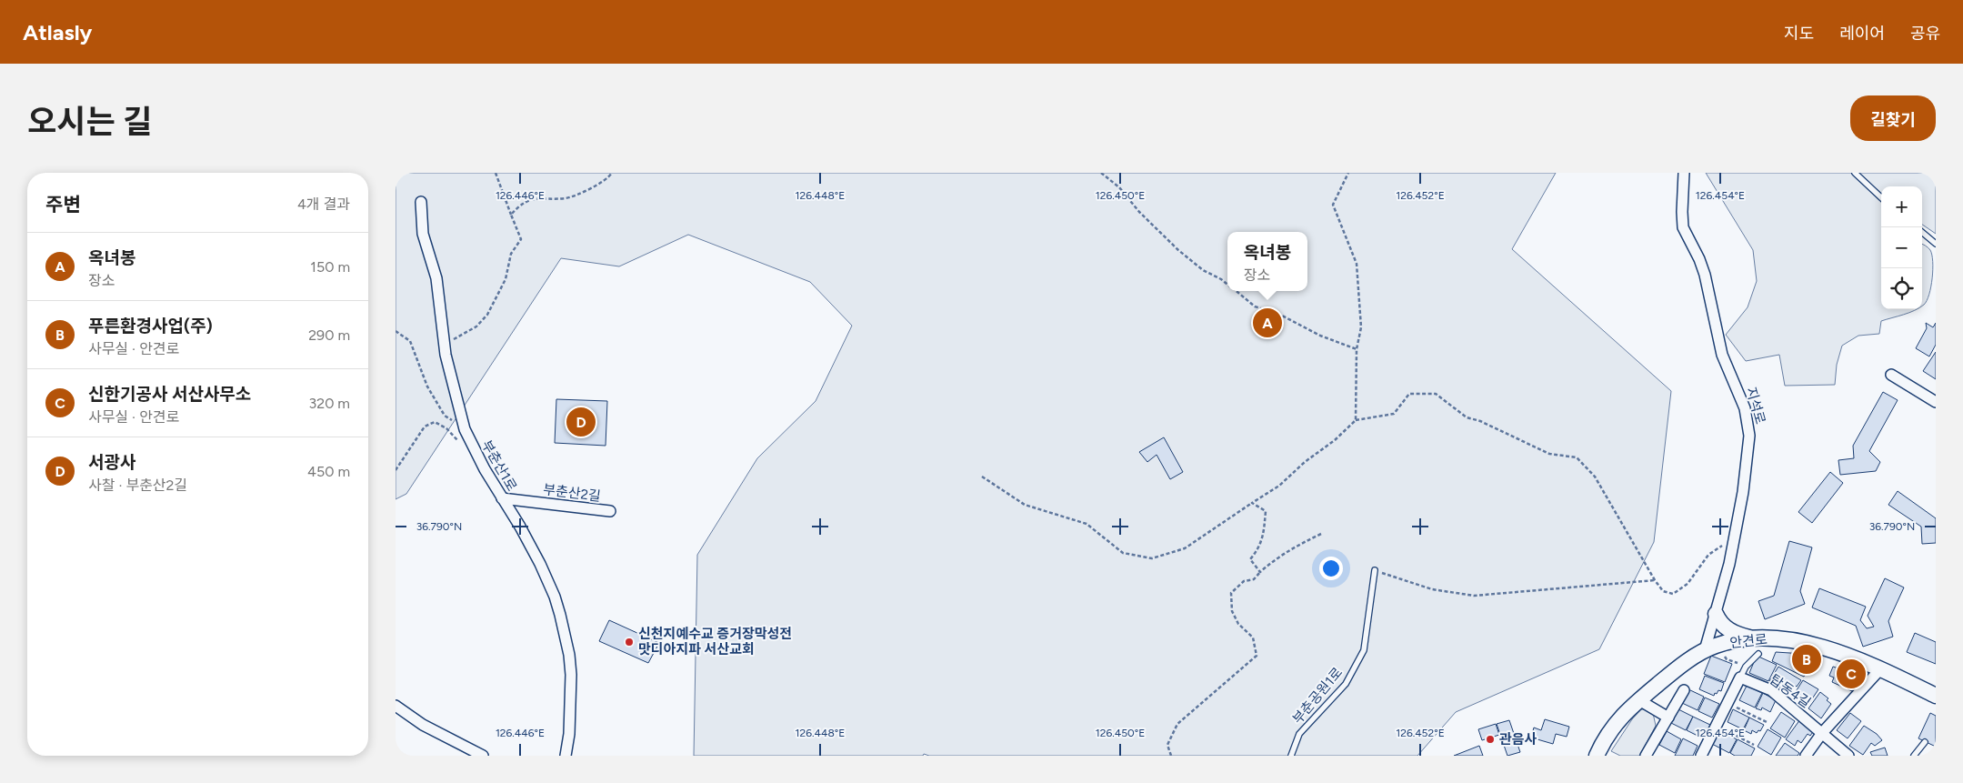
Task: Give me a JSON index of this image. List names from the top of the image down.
{
  "streets": {
    "street": [
      "지석로",
      "부춘산1로",
      "부춘산2길",
      "안견로",
      "탑동4길"
    ],
    "lane": ["부춘공원1로"]
  },
  "crossings": [
    ["지석로", "안견로"],
    ["부춘산1로", "부춘산2길"]
  ],
  "places": ["신천지예수교 증거장막성전 맛디아지파 서산교회", "관음사"],
  "page": {
    "header": "Atlasly",
    "nav": ["지도", "레이어", "공유"],
    "title": "오시는 길",
    "buttons": "길찾기",
    "heading": ["주변", "4개 결과"],
    "map_buttons": ["+", "−"],
    "list": [
      {
        "mark": "A",
        "name": "옥녀봉",
        "note": "장소",
        "value": "150 m"
      },
      {
        "mark": "B",
        "name": "푸른환경사업(주)",
        "note": "사무실 · 안견로",
        "value": "290 m"
      },
      {
        "mark": "C",
        "name": "신한기공사 서산사무소",
        "note": "사무실 · 안견로",
        "value": "320 m"
      },
      {
        "mark": "D",
        "name": "서광사",
        "note": "사찰 · 부춘산2길",
        "value": "450 m"
      }
    ],
    "popup": ["옥녀봉", "장소"],
    "pins": [
      "A",
      "D",
      "B",
      "C"
    ]
  },
  "coordinates": [
    "126.446°E",
    "126.448°E",
    "126.450°E",
    "126.452°E",
    "126.454°E",
    "36.790°N"
  ]
}
